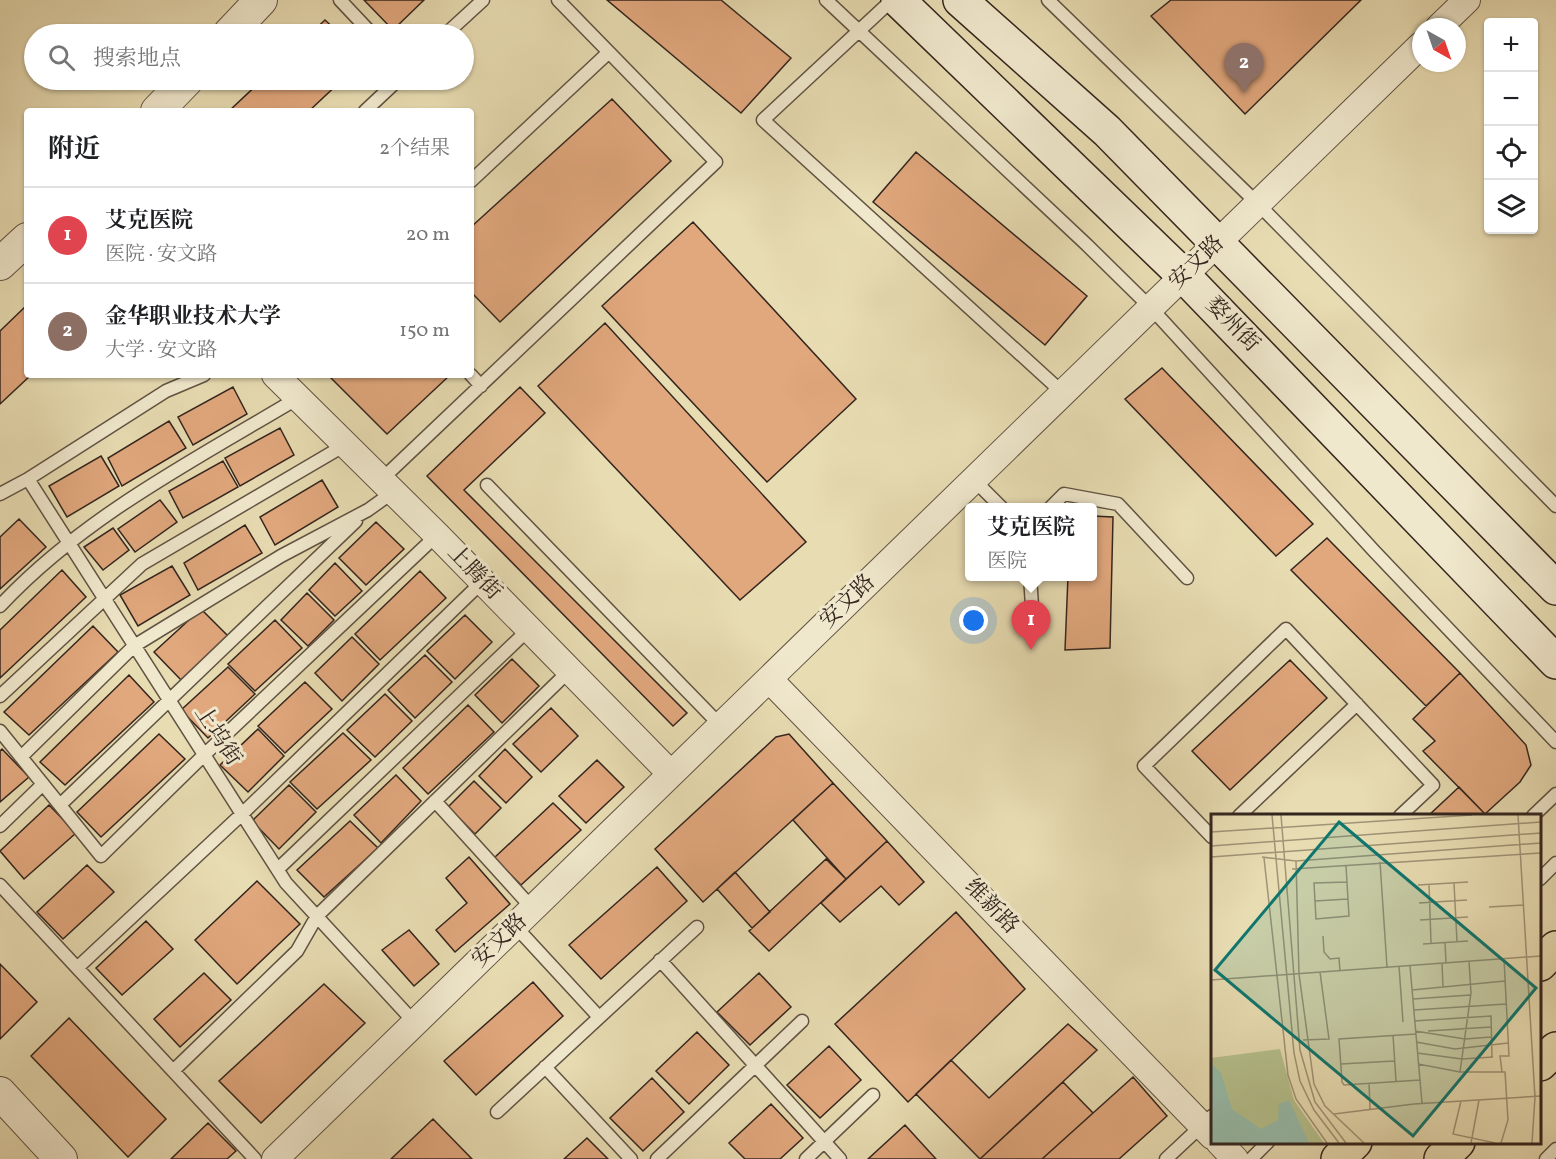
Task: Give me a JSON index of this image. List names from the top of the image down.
{
  "streets": {
    "main road": ["婺州街"],
    "street": ["安文路", "上腾街", "维新路"],
    "lane": ["上坞街"]
  },
  "crossings": [
    ["安文路", "婺州街"],
    ["安文路", "上腾街"],
    ["安文路", "上坞街"],
    ["安文路", "维新路"]
  ],
  "north": "bottom right",
  "page": {
    "map_buttons": ["+", "−"],
    "search": "搜索地点",
    "pins": ["2", "1"],
    "heading": ["附近", "2个结果"],
    "list": [
      {
        "mark": "1",
        "name": "艾克医院",
        "note": "医院 · 安文路",
        "value": "20 m"
      },
      {
        "mark": "2",
        "name": "金华职业技术大学",
        "note": "大学 · 安文路",
        "value": "150 m"
      }
    ],
    "popup": ["艾克医院", "医院"]
  }
}
